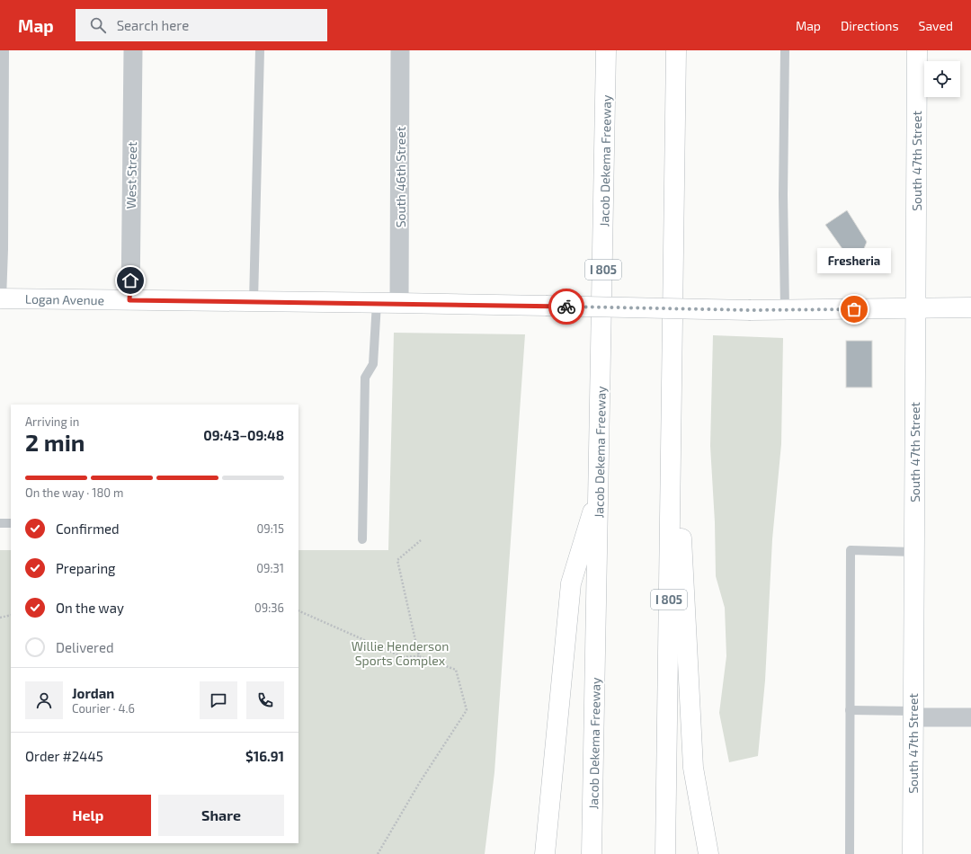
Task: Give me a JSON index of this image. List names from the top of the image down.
{
  "streets": {
    "main road": [
      "Jacob Dekema Freeway",
      "South 47th Street",
      "I 805",
      "Logan Avenue"
    ],
    "street": ["West Street", "South 46th Street"]
  },
  "crossings": [
    ["South 47th Street", "Logan Avenue"],
    ["West Street", "Logan Avenue"],
    ["South 46th Street", "Logan Avenue"]
  ],
  "parks": ["Willie Henderson Sports Complex"],
  "places": ["Fresheria"],
  "page": {
    "header": "Map",
    "search": "Search here",
    "nav": ["Map", "Directions", "Saved"],
    "bubble": "Fresheria",
    "heading": ["2 min", "Arriving in", "09:43–09:48"],
    "panel": [
      "Jordan",
      "Courier · 4.6",
      "Order #2445",
      "$16.91"
    ],
    "bar": "On the way · 180 m",
    "list": [
      ["Confirmed", "09:15"],
      ["Preparing", "09:31"],
      ["On the way", "09:36"],
      "Delivered"
    ],
    "buttons": ["Help", "Share"]
  }
}
